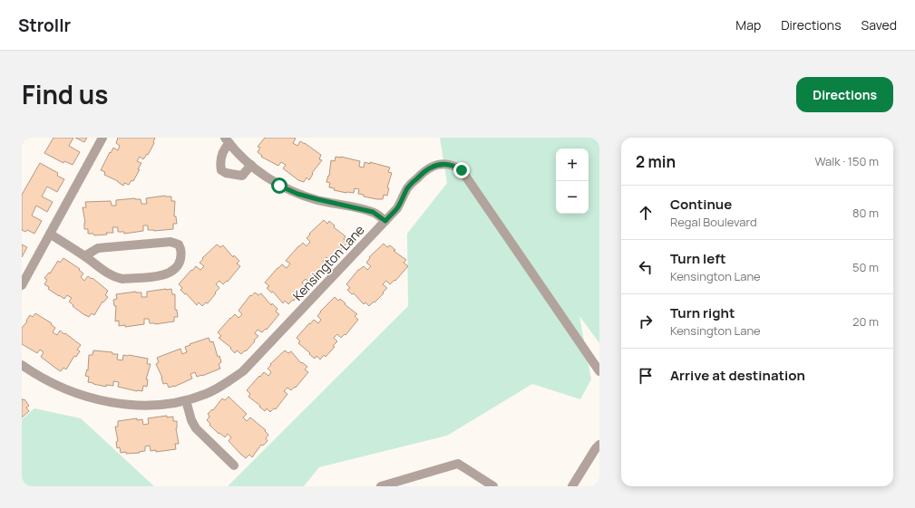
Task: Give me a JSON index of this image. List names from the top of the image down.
{
  "streets": {
    "street": ["Kensington Lane"]
  },
  "page": {
    "header": "Strollr",
    "nav": ["Map", "Directions", "Saved"],
    "title": "Find us",
    "buttons": "Directions",
    "heading": ["2 min", "Walk · 150 m"],
    "map_buttons": ["+", "−"],
    "list": [
      ["Continue", "Regal Boulevard", "80 m"],
      ["Turn left", "Kensington Lane", "50 m"],
      ["Turn right", "Kensington Lane", "20 m"],
      "Arrive at destination"
    ]
  }
}
